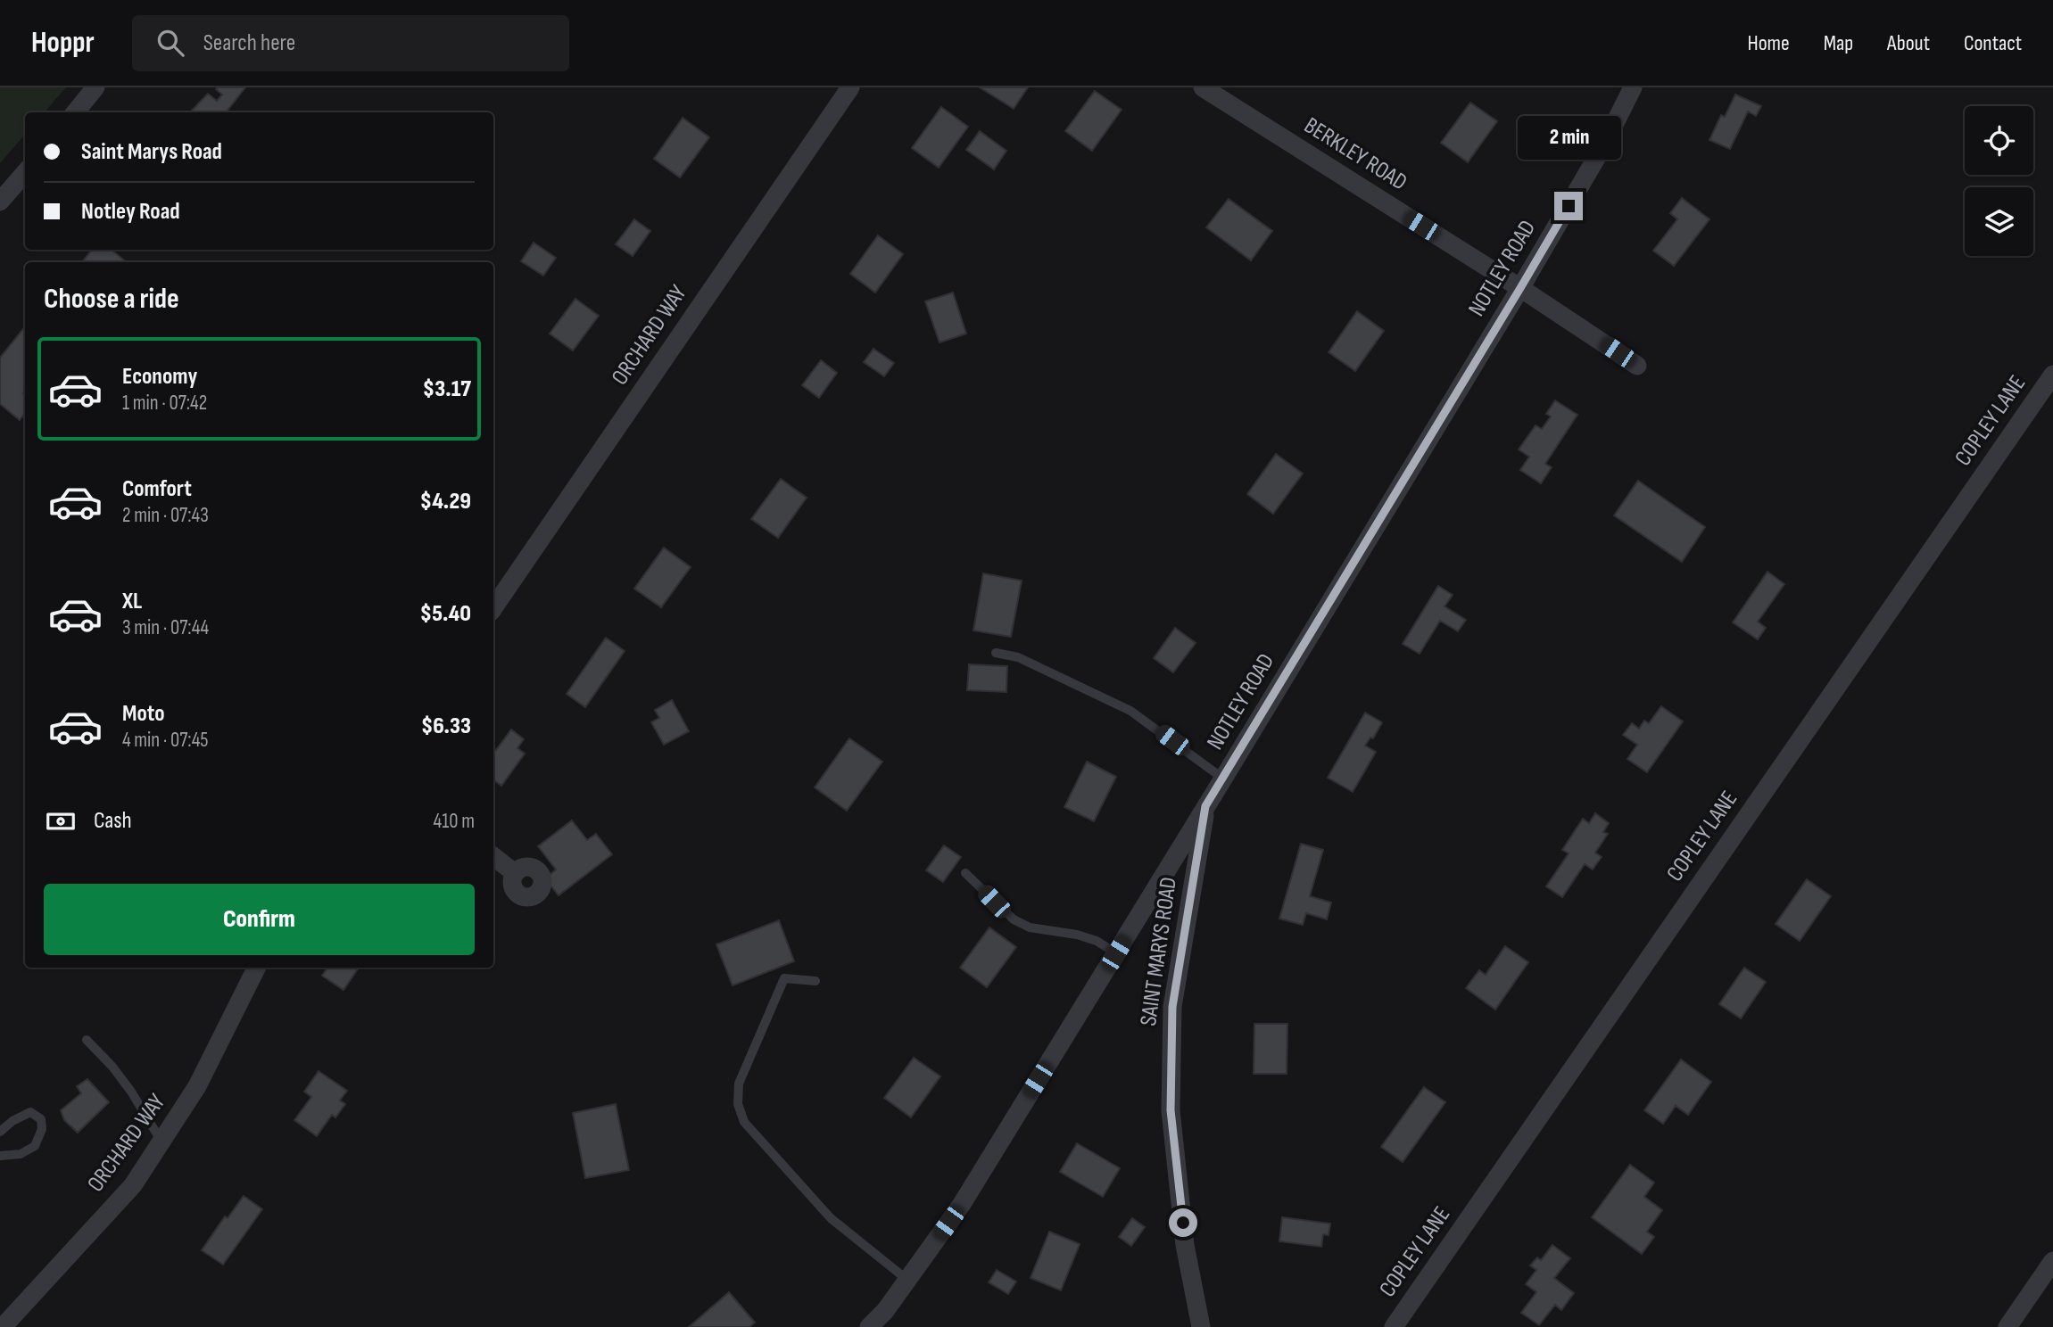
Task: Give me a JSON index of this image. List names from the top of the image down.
{
  "streets": {
    "street": [
      "BERKLEY ROAD",
      "NOTLEY ROAD",
      "ORCHARD WAY",
      "COPLEY LANE",
      "SAINT MARYS ROAD"
    ]
  },
  "crossings": [
    ["BERKLEY ROAD", "NOTLEY ROAD"],
    ["NOTLEY ROAD", "SAINT MARYS ROAD"]
  ],
  "page": {
    "header": "Hoppr",
    "search": "Search here",
    "nav": [
      "Home",
      "Map",
      "About",
      "Contact"
    ],
    "banner": ["Saint Marys Road", "Notley Road"],
    "bubble": "2 min",
    "heading": "Choose a ride",
    "list": [
      {
        "name": "Economy",
        "note": "1 min · 07:42",
        "value": "$3.17"
      },
      {
        "name": "Comfort",
        "note": "2 min · 07:43",
        "value": "$4.29"
      },
      {
        "name": "XL",
        "note": "3 min · 07:44",
        "value": "$5.40"
      },
      {
        "name": "Moto",
        "note": "4 min · 07:45",
        "value": "$6.33"
      }
    ],
    "pay": ["Cash", "410 m"],
    "buttons": "Confirm"
  }
}
